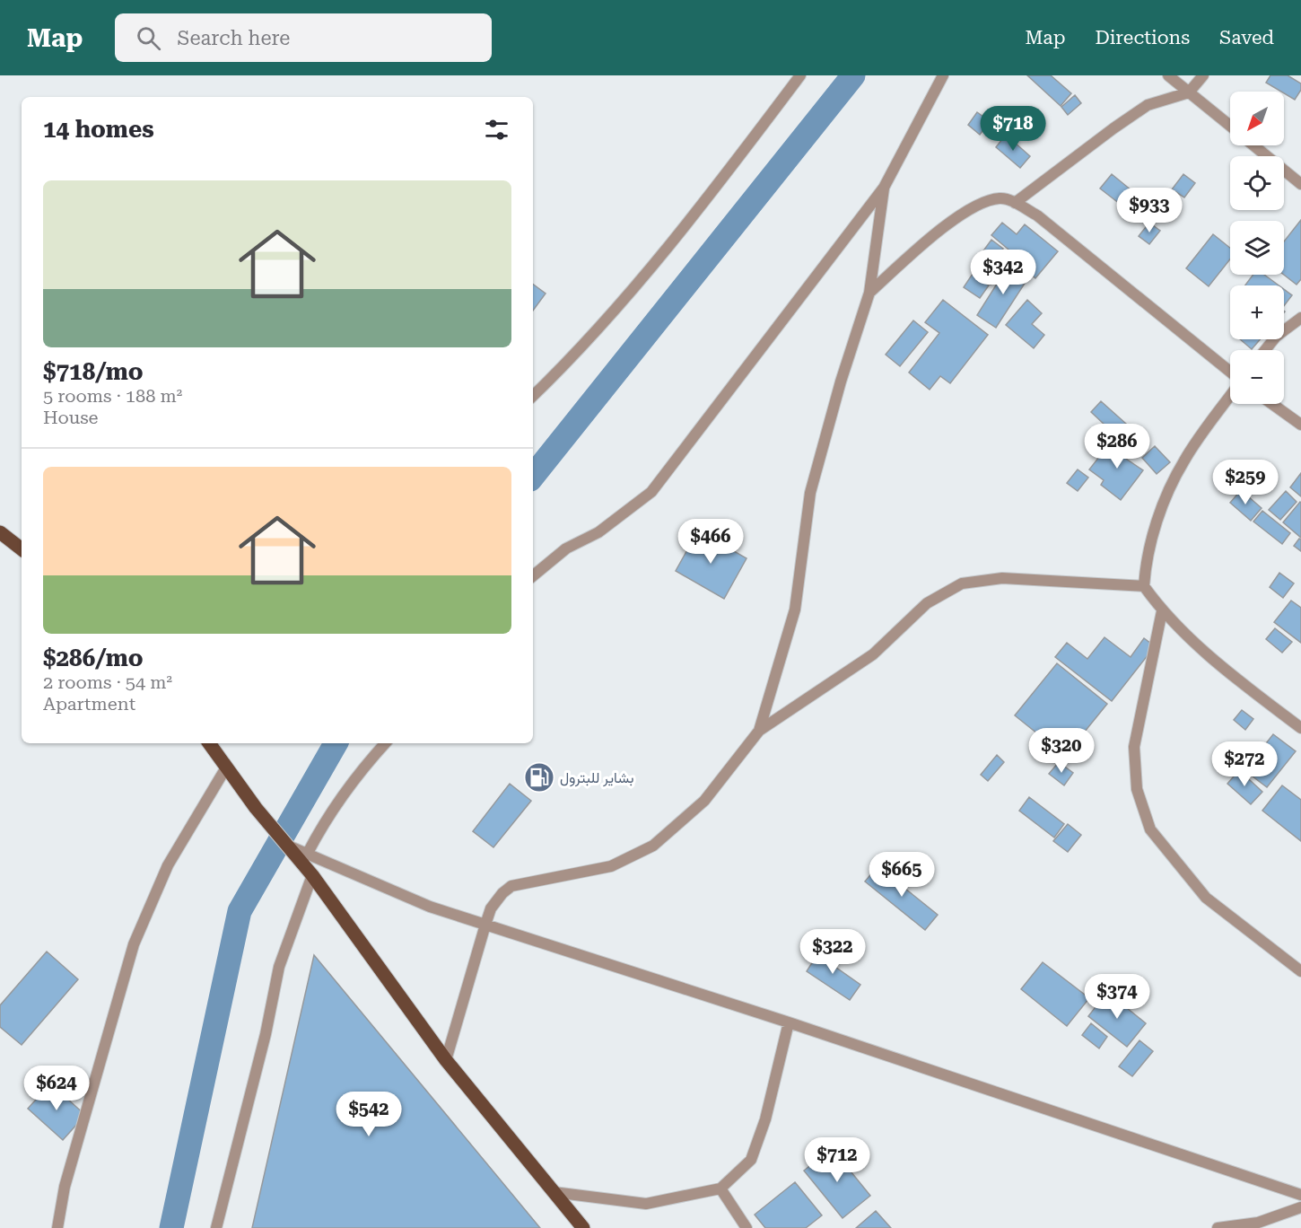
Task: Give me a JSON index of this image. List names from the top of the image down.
{
  "places": {
    "fuel station": ["بشاير للبترول"]
  },
  "north": "bottom left",
  "page": {
    "header": "Map",
    "search": "Search here",
    "nav": ["Map", "Directions", "Saved"],
    "map_buttons": ["+", "−"],
    "heading": "14 homes",
    "price": [
      "$718",
      "$933",
      "$342",
      "$286",
      "$259",
      "$466",
      "$320",
      "$272",
      "$665",
      "$322",
      "$374",
      "$624",
      "$542",
      "$712"
    ],
    "list": [
      {
        "name": "$718/mo",
        "note": "5 rooms · 188 m² · House"
      },
      {
        "name": "$286/mo",
        "note": "2 rooms · 54 m² · Apartment"
      }
    ]
  }
}
